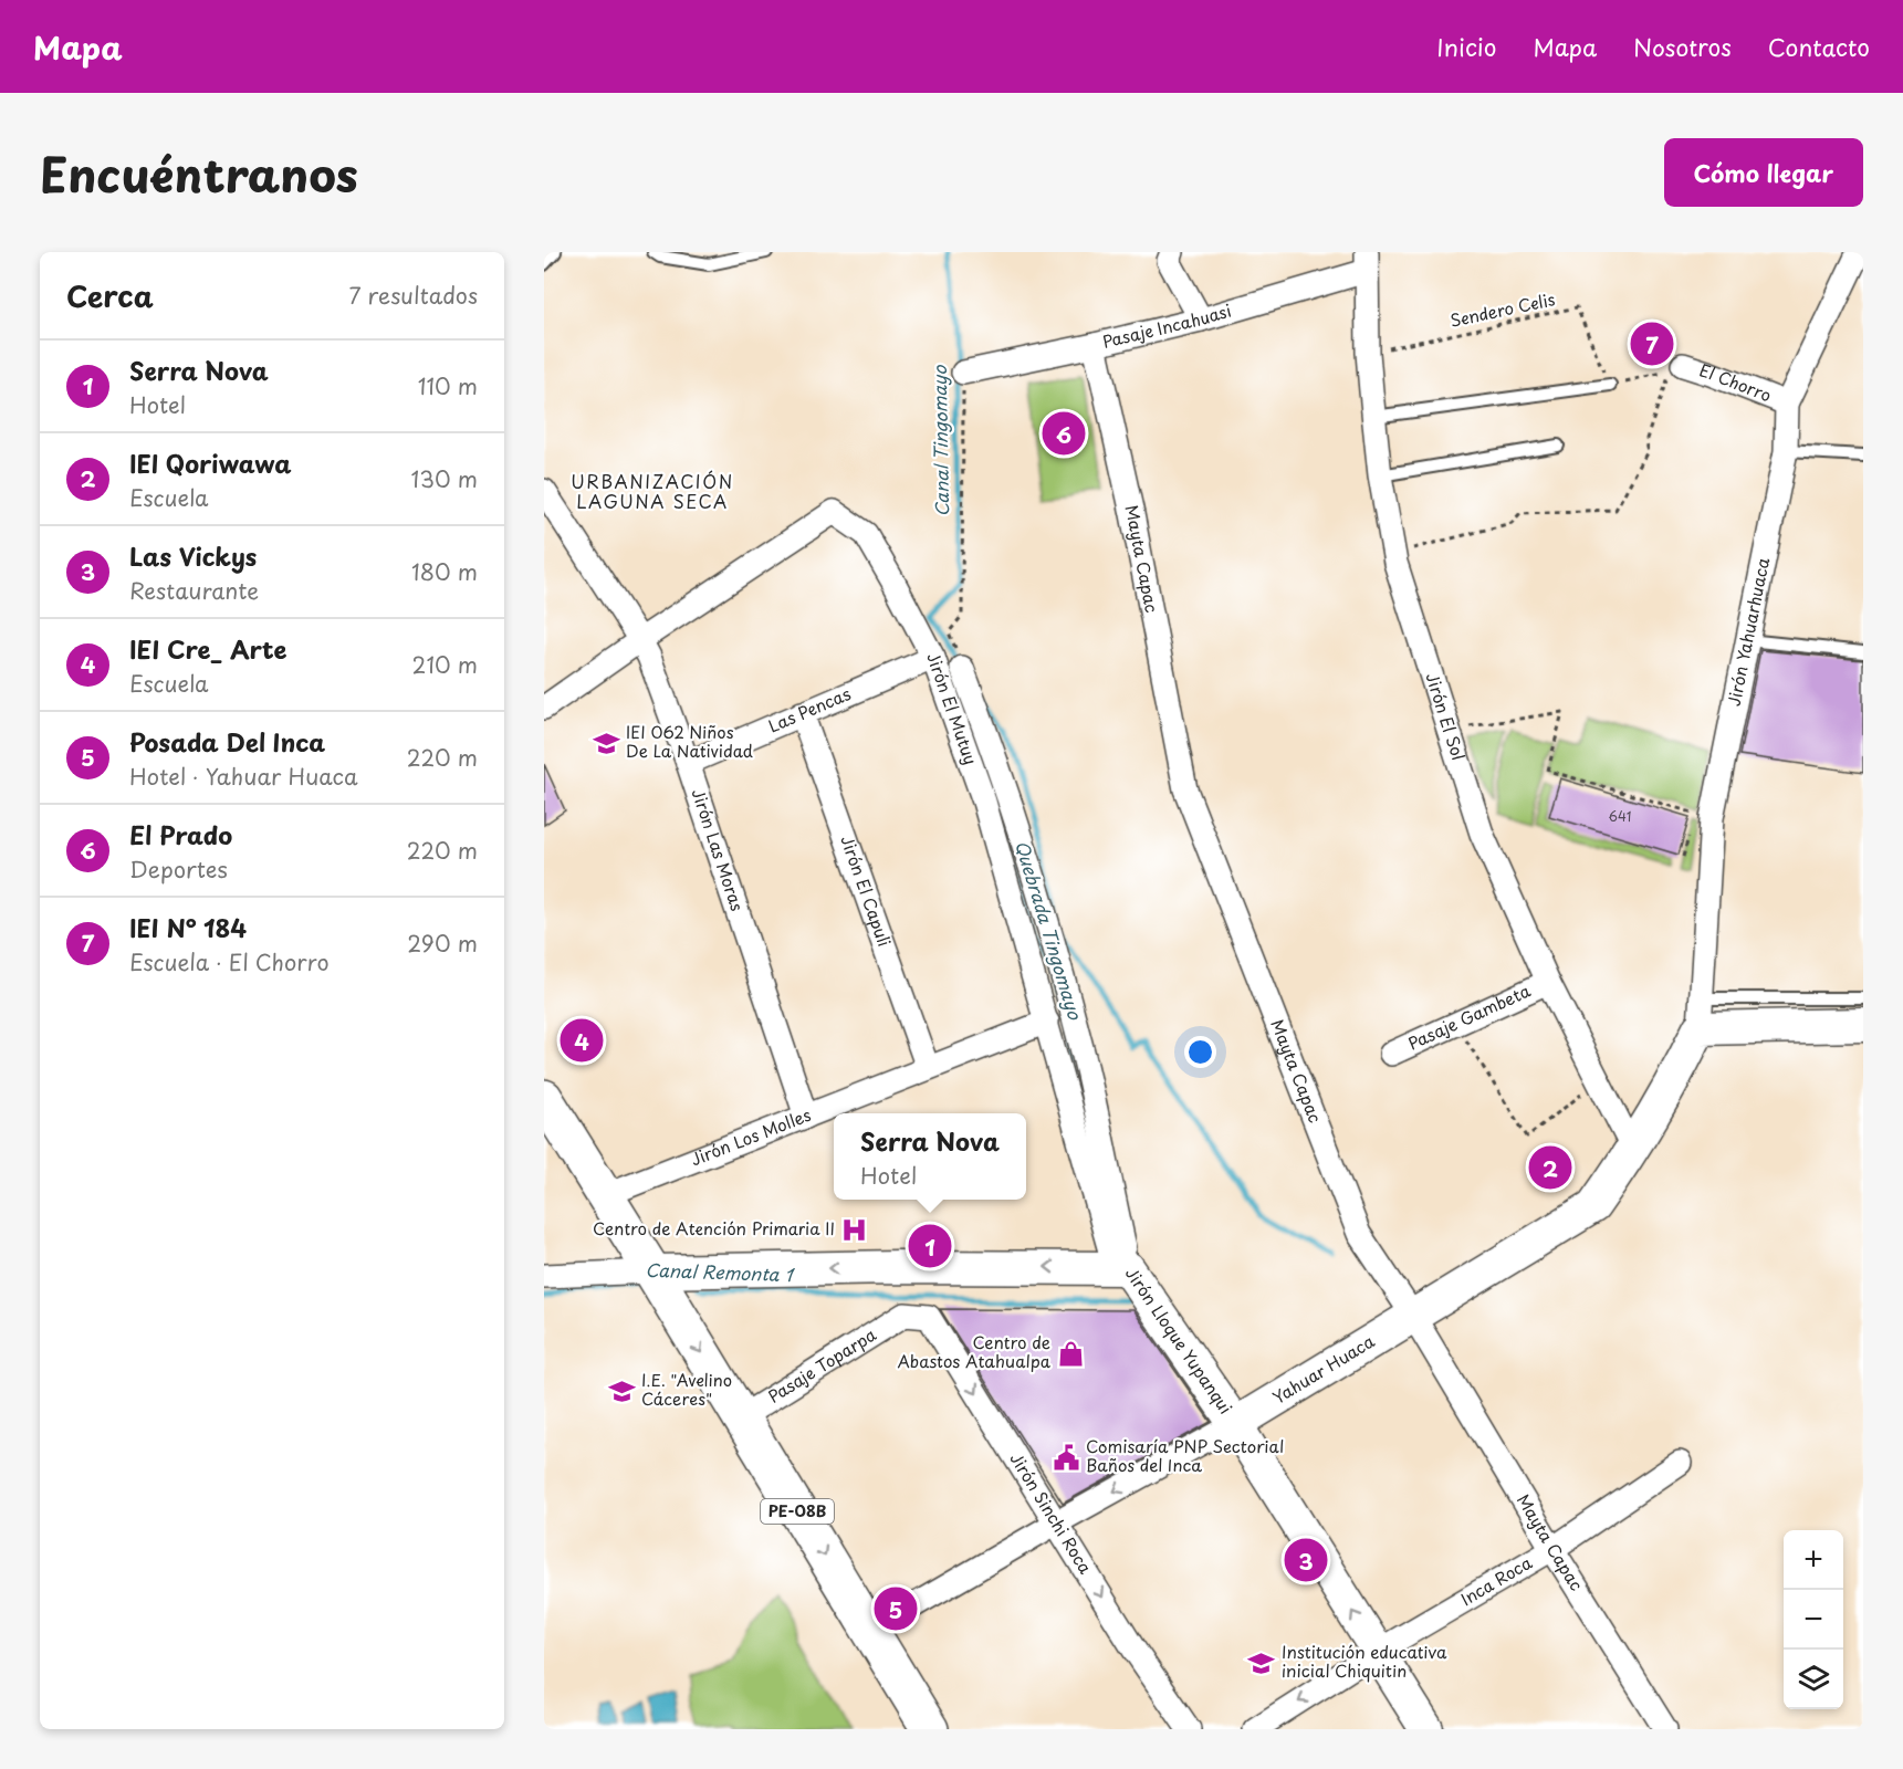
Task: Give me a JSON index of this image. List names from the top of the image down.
{
  "streets": {
    "main road": ["PE-08B"],
    "street": [
      "Pasaje Incahuasi",
      "El Chorro",
      "Mayta Capac",
      "Jirón Yahuarhuaca",
      "Jirón El Mutuy",
      "Las Pencas",
      "Jirón El Sol",
      "Jirón Las Moras",
      "Jirón El Capuli",
      "Pasaje Gambeta",
      "Jirón Los Molles",
      "Jirón Lloque Yupanqui",
      "Pasaje Toparpa",
      "Yahuar Huaca",
      "Jirón Sinchi Roca",
      "Inca Roca"
    ],
    "path": ["Sendero Celis"]
  },
  "crossings": [
    ["Sendero Celis", "Jirón El Sol"],
    ["Pasaje Incahuasi", "Mayta Capac"],
    ["Pasaje Incahuasi", "Jirón El Sol"],
    ["El Chorro", "Jirón Yahuarhuaca"],
    ["Mayta Capac", "Yahuar Huaca"],
    ["Mayta Capac", "Inca Roca"],
    ["Jirón Yahuarhuaca", "Yahuar Huaca"],
    ["Jirón El Mutuy", "Las Pencas"],
    ["Jirón El Mutuy", "Jirón Las Moras"],
    ["Jirón El Mutuy", "Jirón Los Molles"],
    ["Jirón El Mutuy", "Jirón Lloque Yupanqui"],
    ["Las Pencas", "Jirón Las Moras"],
    ["Las Pencas", "Jirón El Capuli"],
    ["Jirón El Sol", "Pasaje Gambeta"],
    ["Jirón El Sol", "Yahuar Huaca"],
    ["Jirón Las Moras", "Jirón Los Molles"],
    ["Jirón El Capuli", "Jirón Los Molles"],
    ["Jirón Los Molles", "PE-08B"],
    ["Jirón Lloque Yupanqui", "Yahuar Huaca"],
    ["Jirón Lloque Yupanqui", "Inca Roca"],
    ["Pasaje Toparpa", "PE-08B"],
    ["Pasaje Toparpa", "Jirón Sinchi Roca"],
    ["Yahuar Huaca", "PE-08B"],
    ["Yahuar Huaca", "Jirón Sinchi Roca"]
  ],
  "one_way": ["Jirón Lloque Yupanqui", "Jirón Sinchi Roca"],
  "districts": ["URBANIZACIÓN LAGUNA SECA"],
  "water": ["Canal Tingomayo", "Quebrada Tingomayo", "Canal Remonta 1"],
  "places": {
    "school or university": ["IEI 062 Niños De La Natividad", "I.E. \"Avelino Cáceres\"", "Institución educativa inicial Chiquitin"],
    "hospital": ["Centro de Atención Primaria II"],
    "shop": ["Centro de Abastos Atahualpa"],
    "public building": ["Comisaría PNP Sectorial Baños del Inca"]
  },
  "house_numbers": ["641"],
  "page": {
    "header": "Mapa",
    "nav": [
      "Inicio",
      "Mapa",
      "Nosotros",
      "Contacto"
    ],
    "title": "Encuéntranos",
    "buttons": "Cómo llegar",
    "heading": ["Cerca", "7 resultados"],
    "pins": [
      "7",
      "6",
      "4",
      "2",
      "1",
      "3",
      "5"
    ],
    "list": [
      {
        "mark": "1",
        "name": "Serra Nova",
        "note": "Hotel",
        "value": "110 m"
      },
      {
        "mark": "2",
        "name": "IEI Qoriwawa",
        "note": "Escuela",
        "value": "130 m"
      },
      {
        "mark": "3",
        "name": "Las Vickys",
        "note": "Restaurante",
        "value": "180 m"
      },
      {
        "mark": "4",
        "name": "IEI Cre_ Arte",
        "note": "Escuela",
        "value": "210 m"
      },
      {
        "mark": "5",
        "name": "Posada Del Inca",
        "note": "Hotel · Yahuar Huaca",
        "value": "220 m"
      },
      {
        "mark": "6",
        "name": "El Prado",
        "note": "Deportes",
        "value": "220 m"
      },
      {
        "mark": "7",
        "name": "IEI N° 184",
        "note": "Escuela · El Chorro",
        "value": "290 m"
      }
    ],
    "popup": ["Serra Nova", "Hotel"],
    "map_buttons": ["+", "−"]
  }
}
